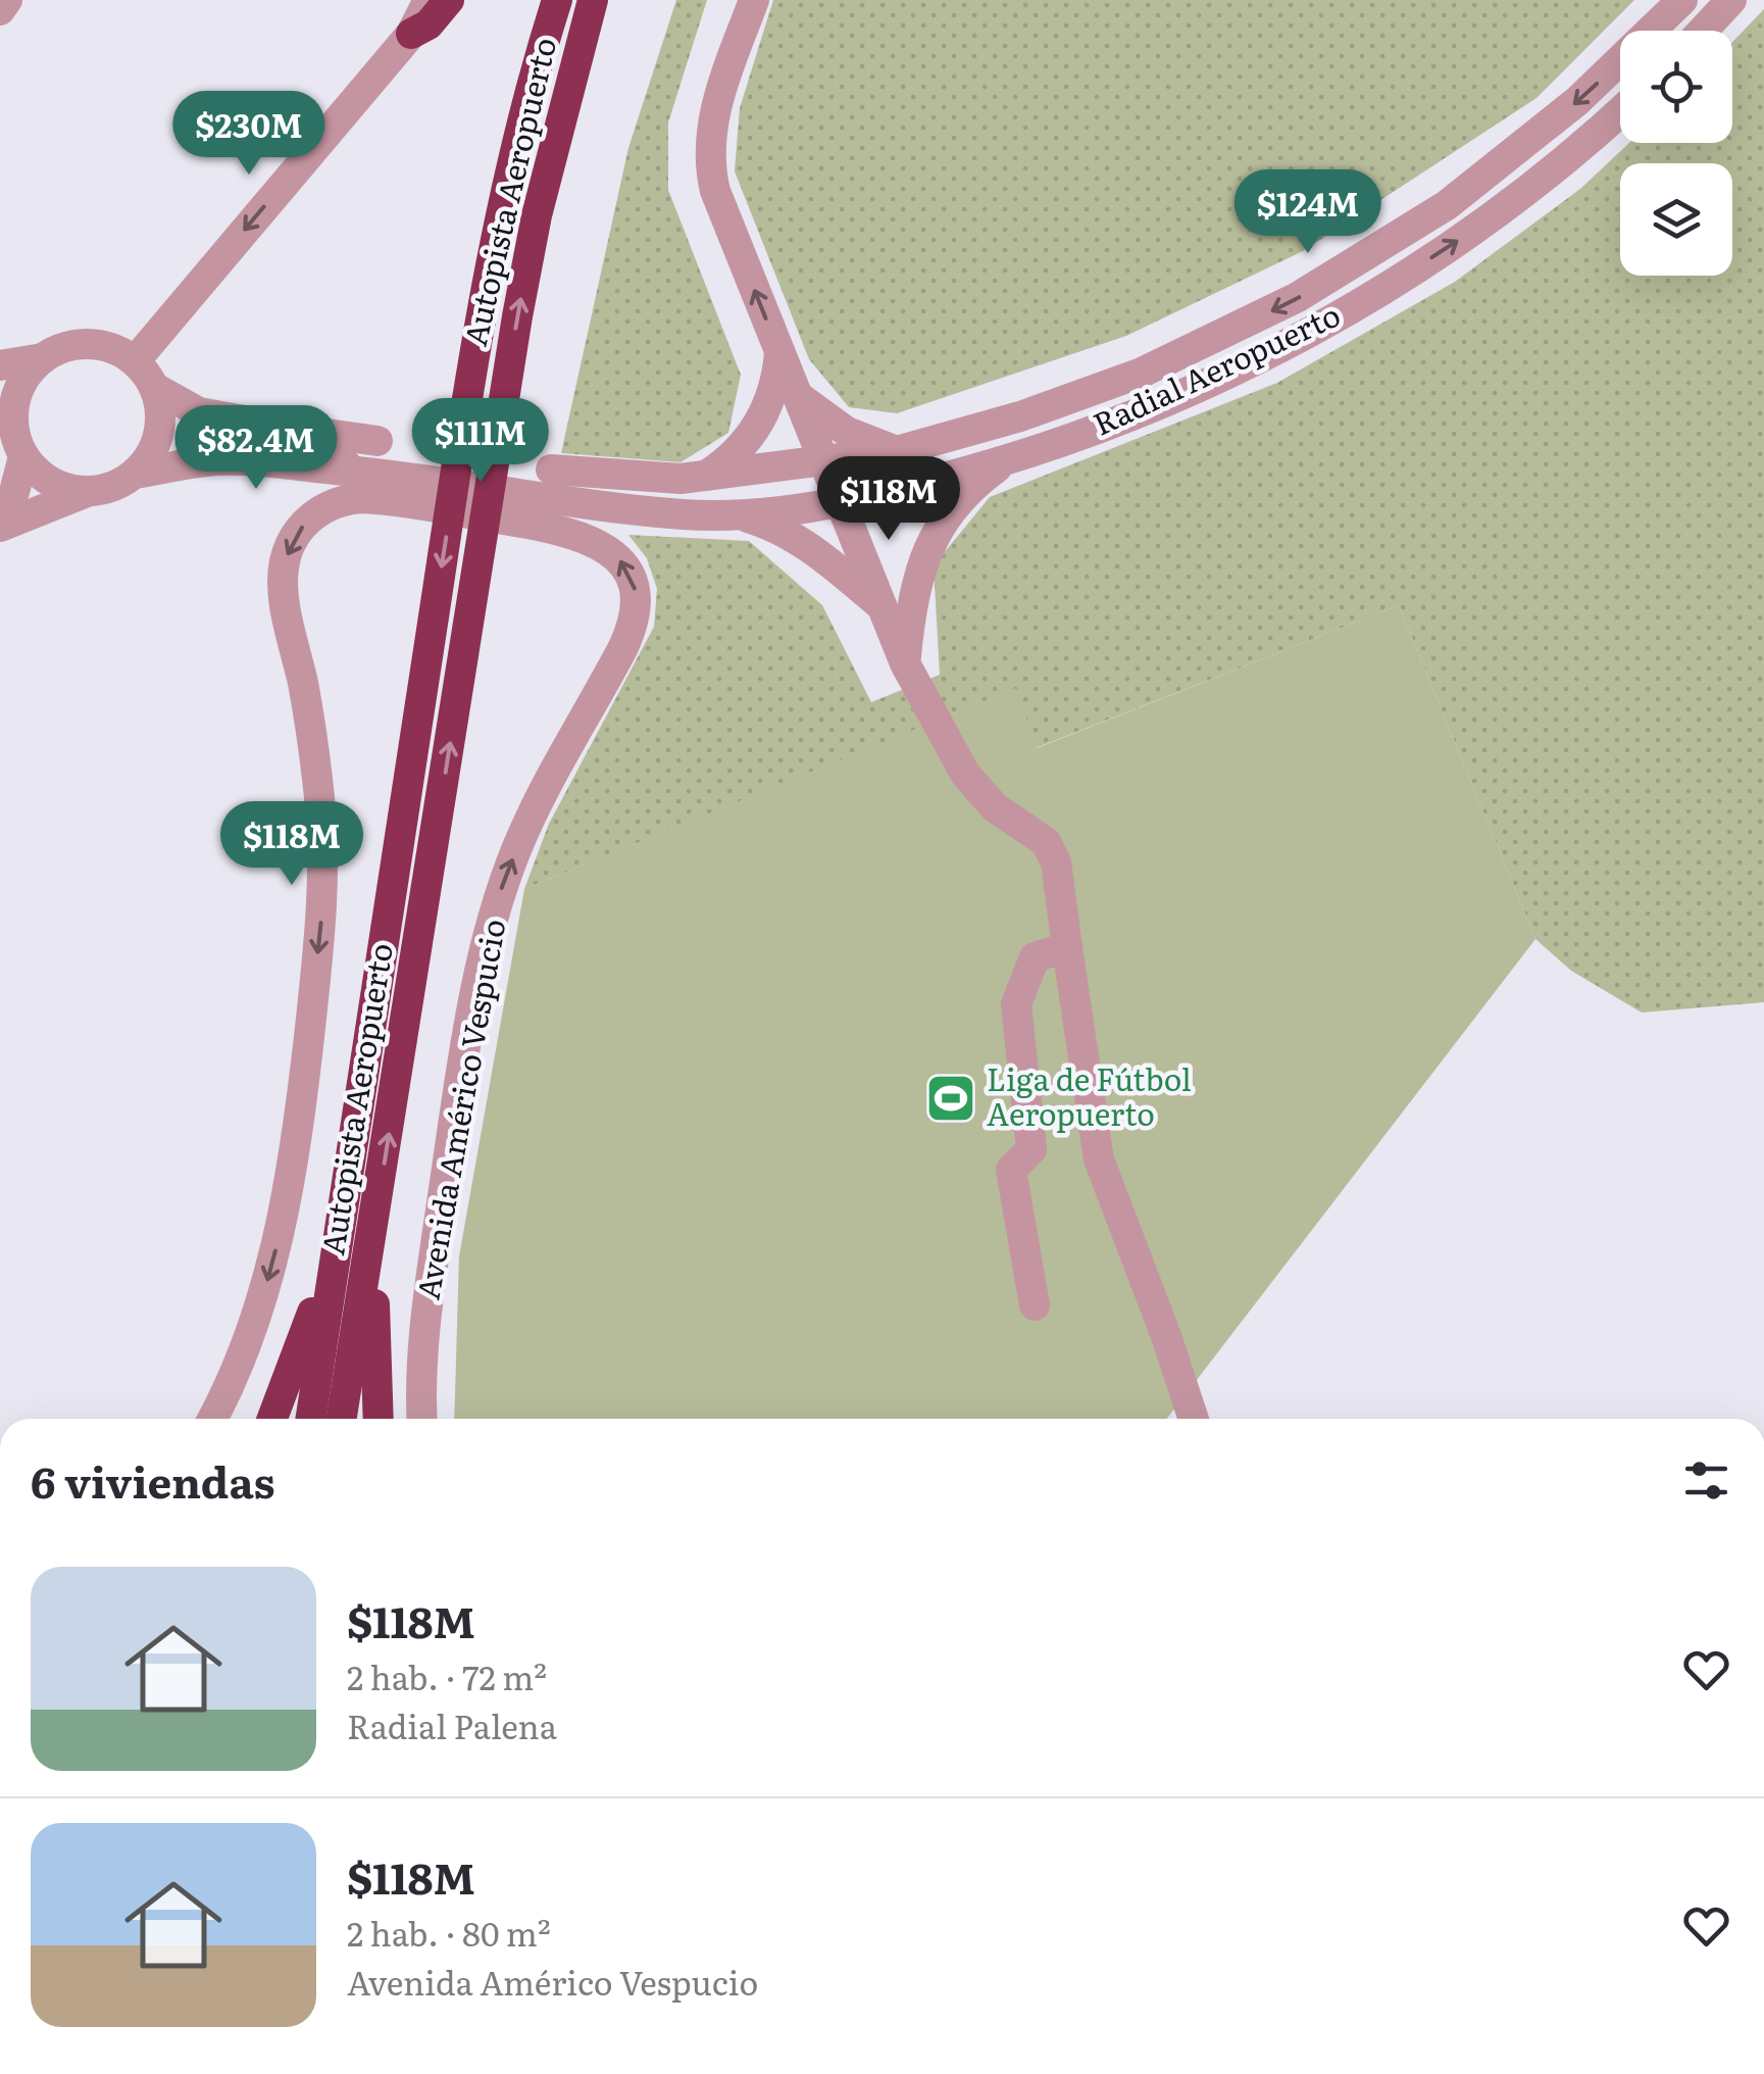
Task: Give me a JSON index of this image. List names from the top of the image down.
{
  "streets": {
    "highway": ["Autopista Aeropuerto"],
    "street": ["Radial Aeropuerto", "Avenida Américo Vespucio"]
  },
  "crossings": [
    ["Radial Aeropuerto", "Avenida Américo Vespucio"]
  ],
  "places": {
    "sports": ["Liga de Fútbol Aeropuerto"]
  },
  "page": {
    "price": [
      "$230M",
      "$124M",
      "$111M",
      "$82.4M",
      "$118M",
      "$118M"
    ],
    "heading": "6 viviendas",
    "list": [
      {
        "name": "$118M",
        "note": "2 hab. · 72 m² · Radial Palena"
      },
      {
        "name": "$118M",
        "note": "2 hab. · 80 m² · Avenida Américo Vespucio"
      }
    ]
  }
}
